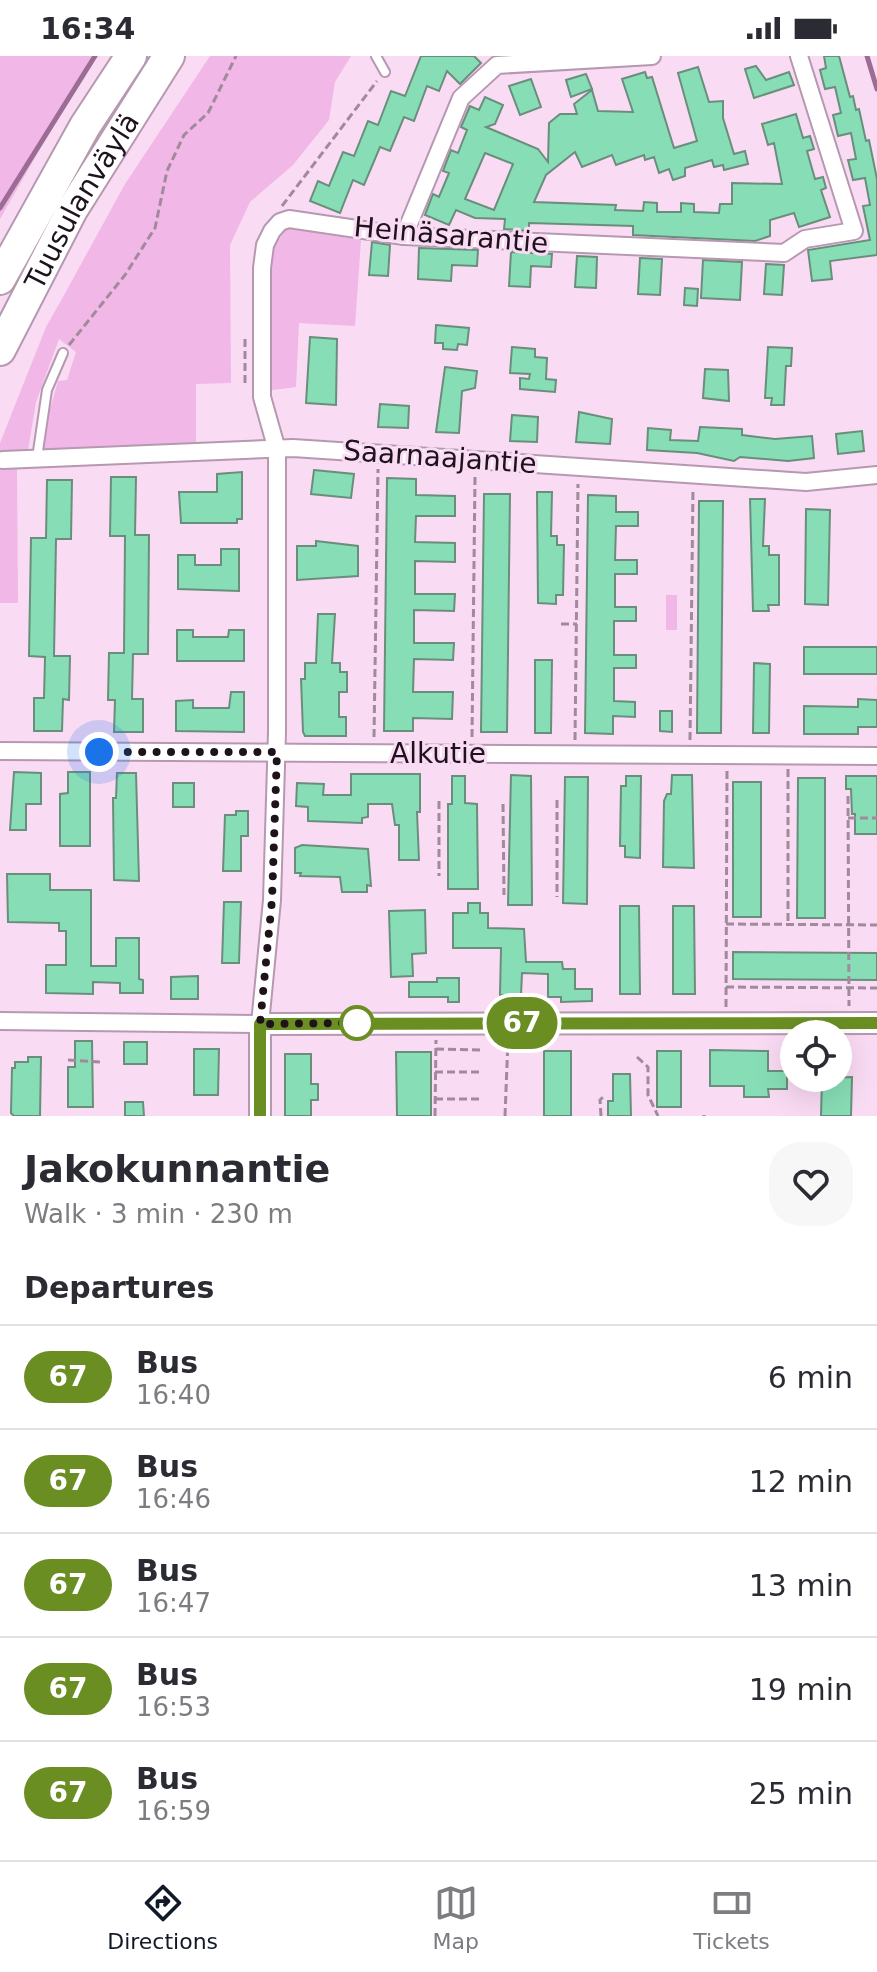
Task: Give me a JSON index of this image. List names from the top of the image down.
{
  "streets": {
    "highway": ["Tuusulanväylä"],
    "street": ["Heinäsarantie", "Saarnaajantie", "Alkutie"]
  },
  "lines": ["bus line 67"],
  "page": {
    "status": "16:34",
    "on_map": "67",
    "heading": [
      ["Jakokunnantie", "Walk · 3 min · 230 m"],
      "Departures"
    ],
    "list": [
      {
        "mark": "67",
        "name": "Bus",
        "note": "16:40",
        "value": "6 min"
      },
      {
        "mark": "67",
        "name": "Bus",
        "note": "16:46",
        "value": "12 min"
      },
      {
        "mark": "67",
        "name": "Bus",
        "note": "16:47",
        "value": "13 min"
      },
      {
        "mark": "67",
        "name": "Bus",
        "note": "16:53",
        "value": "19 min"
      },
      {
        "mark": "67",
        "name": "Bus",
        "note": "16:59",
        "value": "25 min"
      }
    ],
    "tabs": ["Directions", "Map", "Tickets"]
  }
}
